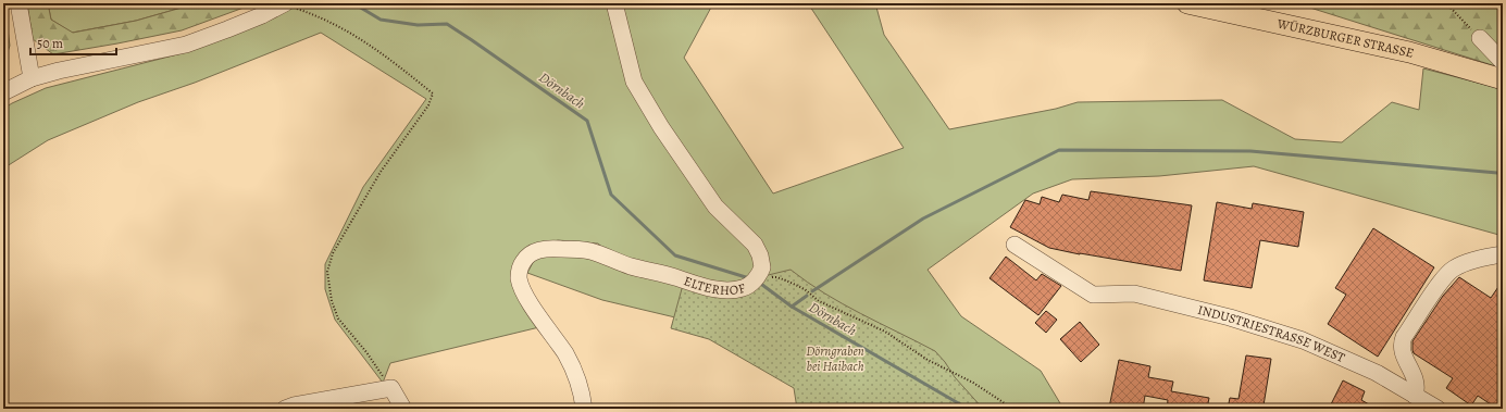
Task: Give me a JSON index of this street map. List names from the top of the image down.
{
  "streets": {
    "main road": ["WÜRZBURGER STRASSE"],
    "street": ["ELTERHOF", "INDUSTRIESTRASSE WEST"]
  },
  "water": ["Dörnbach"],
  "parks": ["Dörngraben bei Haibach"],
  "scale_bar": "50 m"
}
